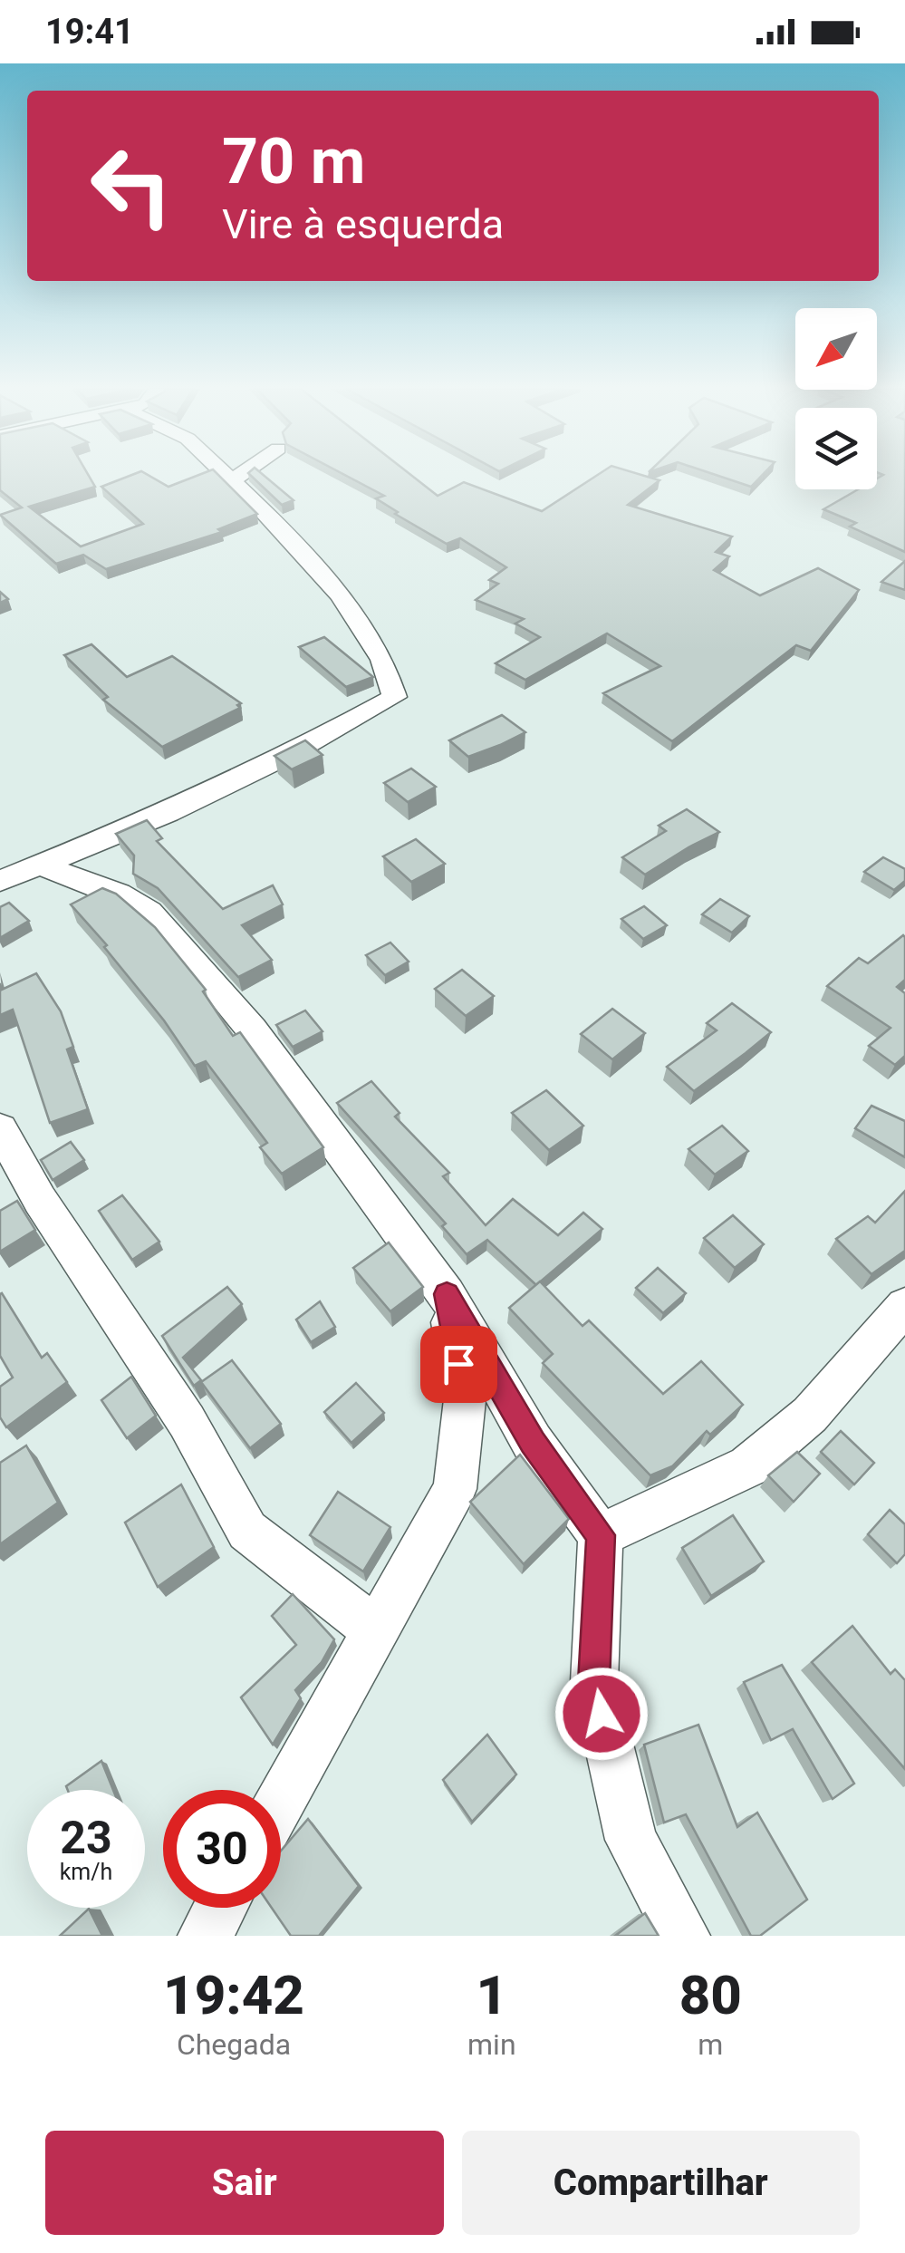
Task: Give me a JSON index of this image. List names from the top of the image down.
{
  "north": "bottom left",
  "page": {
    "status": "19:41",
    "turn": ["70 m", "Vire à esquerda"],
    "speed": "23 km/h",
    "limit": "30",
    "eta": [
      "19:42",
      "Chegada",
      "1",
      "min",
      "80",
      "m"
    ],
    "buttons": ["Sair", "Compartilhar"]
  }
}
